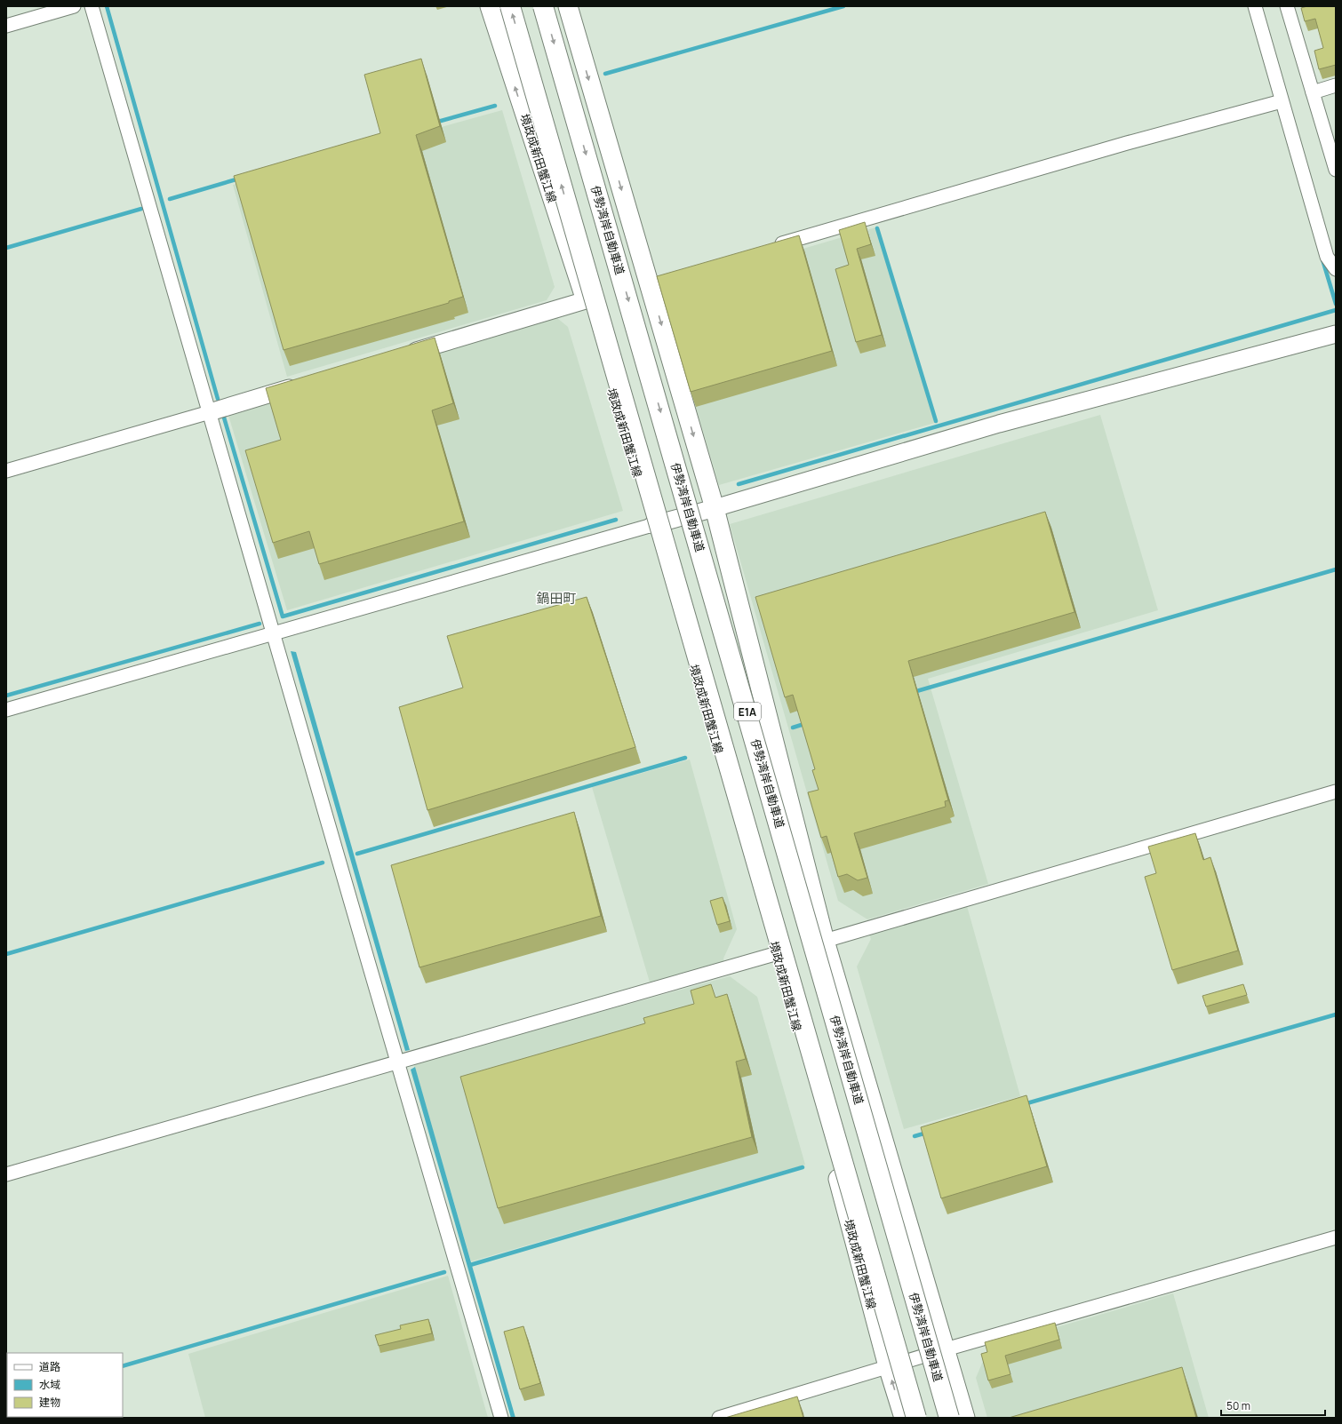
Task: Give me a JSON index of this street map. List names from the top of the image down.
{
  "streets": {
    "highway": ["伊勢湾岸自動車道", "E1A"],
    "main road": ["境政成新田蟹江線"]
  },
  "districts": ["鍋田町"],
  "legend": ["道路", "水域", "建物"],
  "scale_bar": "50 m"
}
